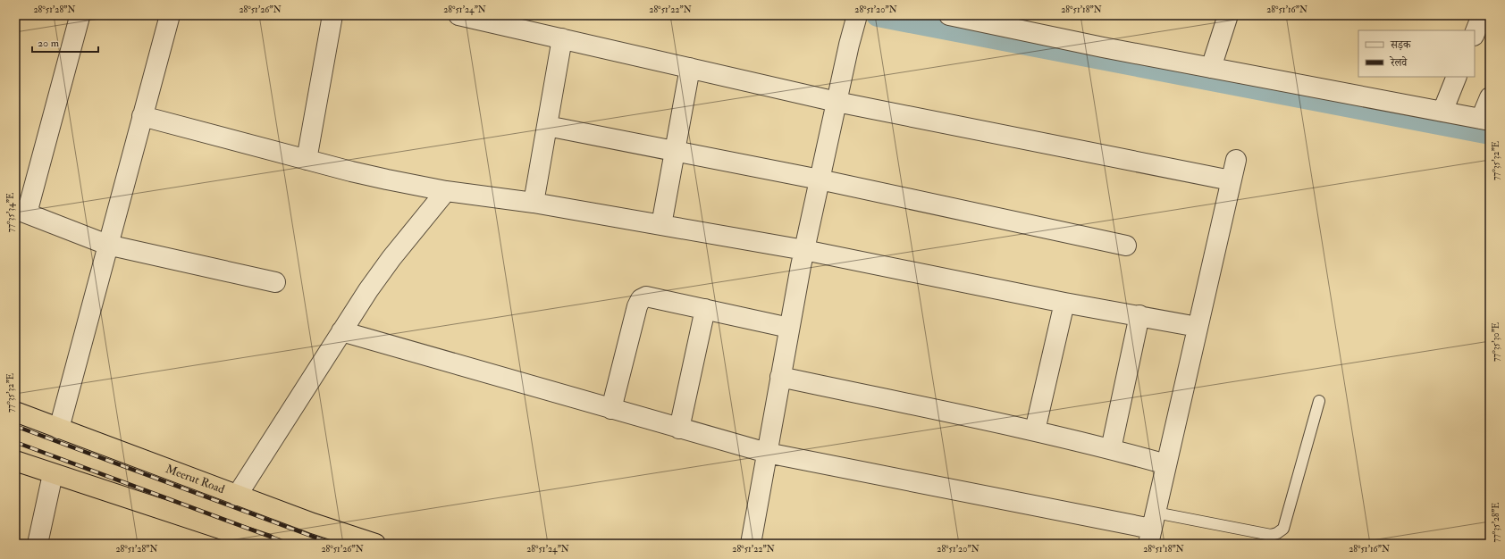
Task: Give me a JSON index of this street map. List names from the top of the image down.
{
  "streets": {
    "highway": ["Meerut Road"]
  },
  "legend": ["सड़क", "रेलवे"],
  "scale_bar": "20 m",
  "coordinates": [
    "28°51'28\"N",
    "28°51'26\"N",
    "28°51'24\"N",
    "28°51'22\"N",
    "28°51'20\"N",
    "28°51'18\"N",
    "28°51'16\"N",
    "77°35'32\"E",
    "77°35'34\"E",
    "77°35'30\"E",
    "77°35'28\"E"
  ]
}
